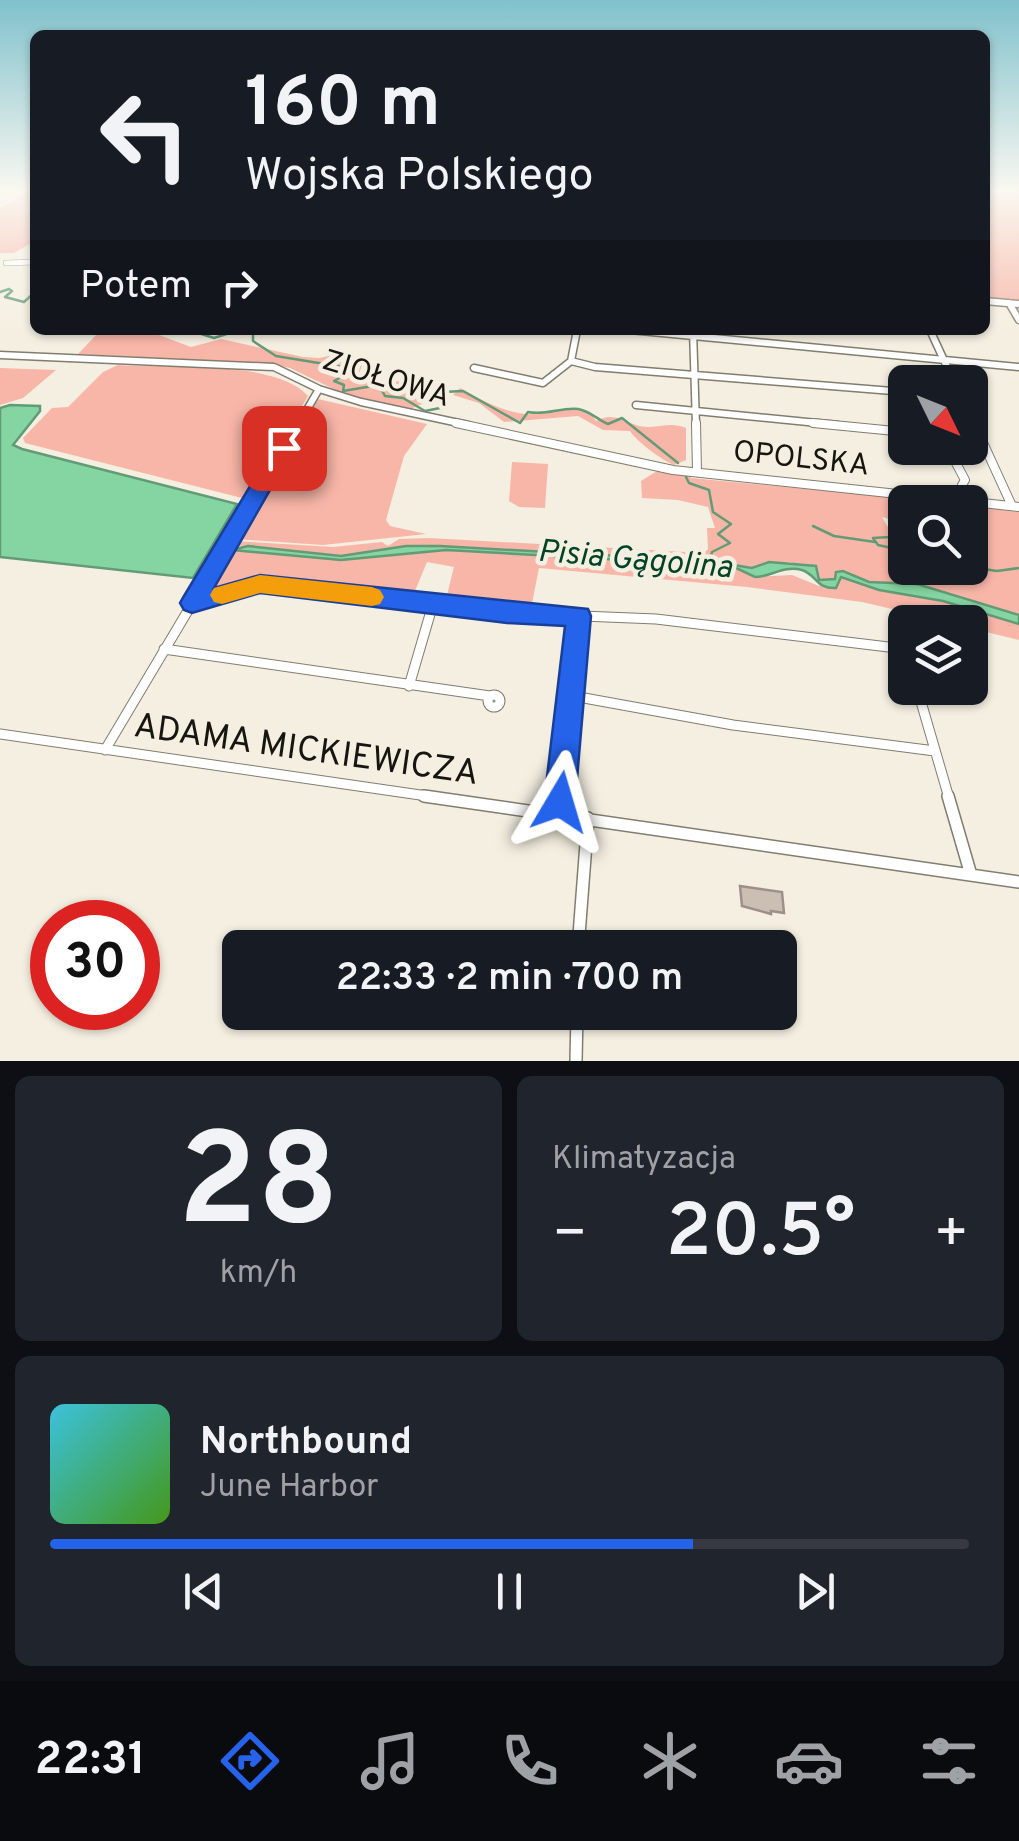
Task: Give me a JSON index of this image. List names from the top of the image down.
{
  "streets": {
    "street": ["ZIOŁOWA", "OPOLSKA", "ADAMA MICKIEWICZA"]
  },
  "crossings": [
    ["ZIOŁOWA", "OPOLSKA"]
  ],
  "water": ["Pisia Gągolina"],
  "north": "bottom right",
  "page": {
    "turn": ["160 m", "Wojska Polskiego"],
    "then": "Potem",
    "limit": "30",
    "trip": "22:33 · 2 min · 700 m",
    "tile": [
      ["28", "km/h"],
      "Klimatyzacja"
    ],
    "heat": ["−", "20.5°", "+"],
    "song": ["Northbound", "June Harbor"],
    "tabs": "22:31"
  }
}
